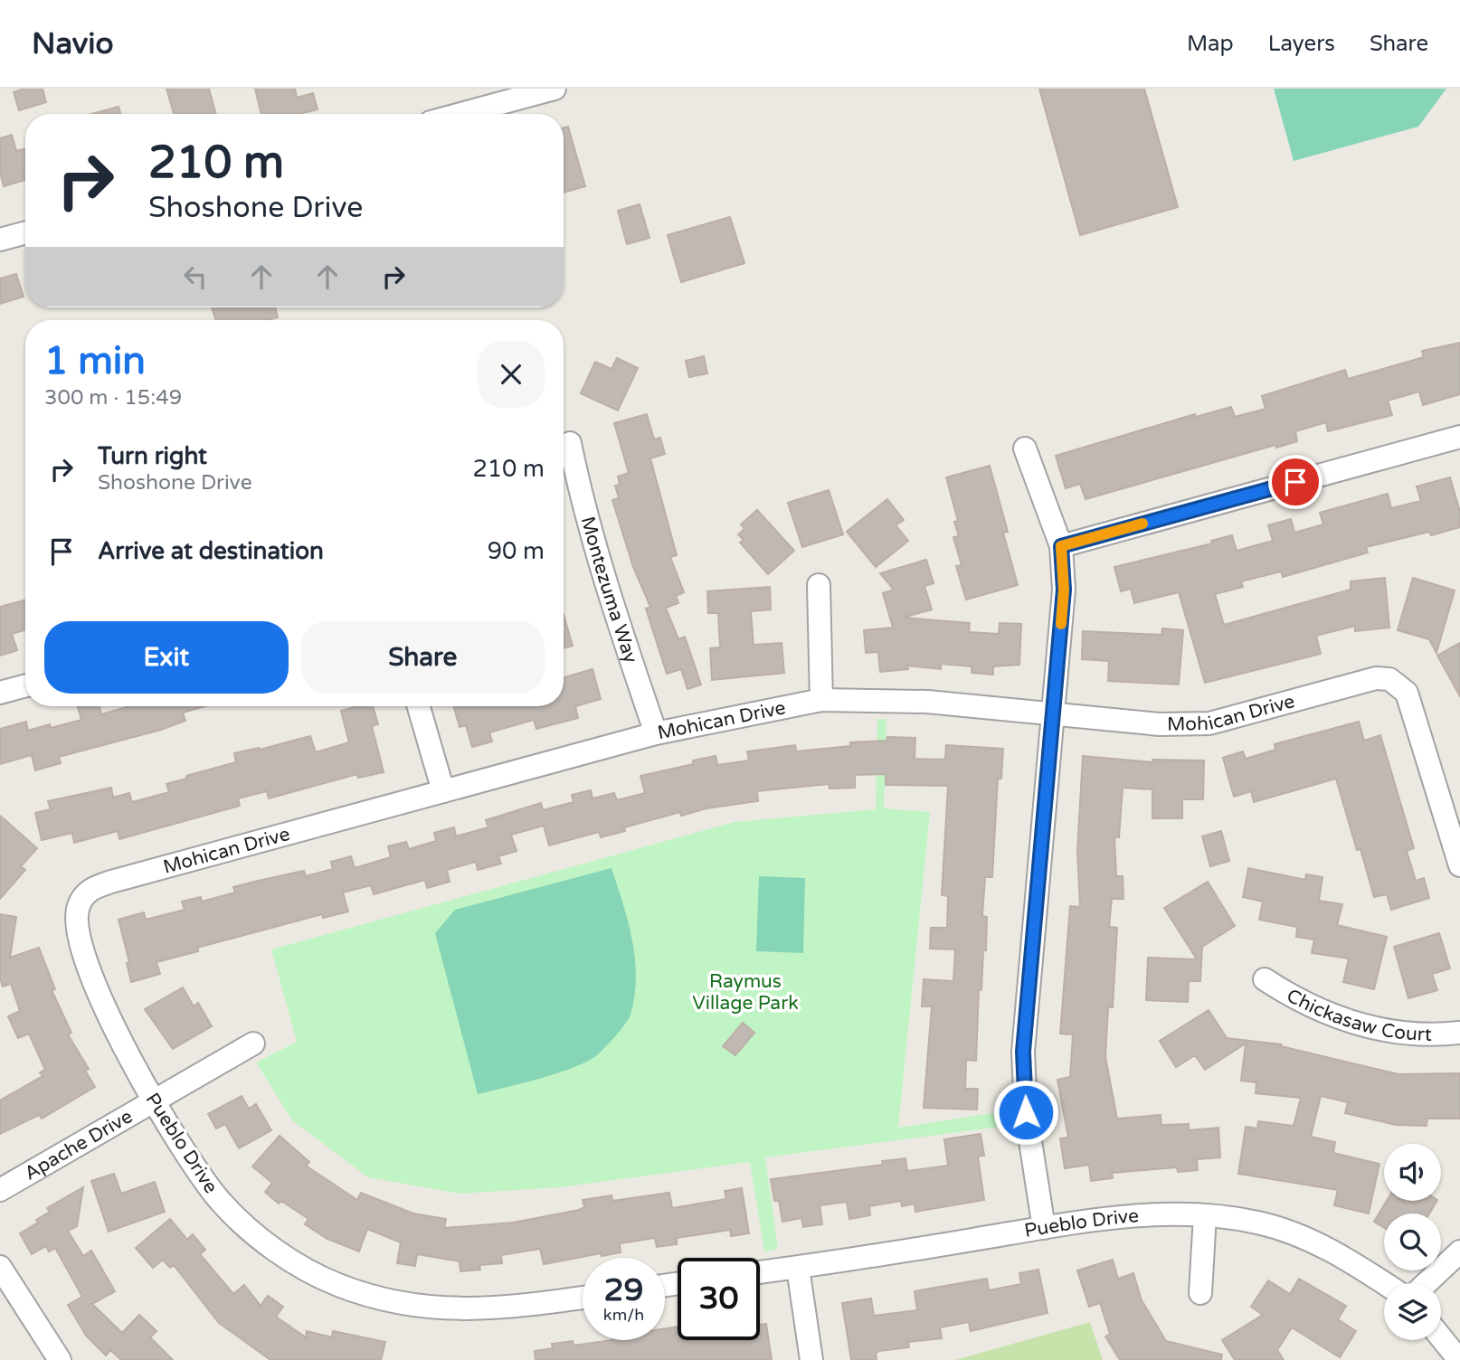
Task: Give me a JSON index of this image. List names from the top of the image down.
{
  "streets": {
    "street": [
      "Montezuma Way",
      "Mohican Drive",
      "Chickasaw Court",
      "Pueblo Drive",
      "Apache Drive"
    ]
  },
  "crossings": [
    ["Montezuma Way", "Mohican Drive"],
    ["Mohican Drive", "Pueblo Drive"],
    ["Pueblo Drive", "Apache Drive"]
  ],
  "parks": ["Raymus Village Park"],
  "page": {
    "header": "Navio",
    "nav": ["Map", "Layers", "Share"],
    "turn": ["210 m", "Shoshone Drive"],
    "heading": ["1 min", "300 m · 15:49"],
    "list": [
      {
        "name": "Turn right",
        "note": "Shoshone Drive",
        "value": "210 m"
      },
      {
        "name": "Arrive at destination",
        "value": "90 m"
      }
    ],
    "buttons": ["Exit", "Share"],
    "speed": "29 km/h",
    "limit": "30"
  }
}
